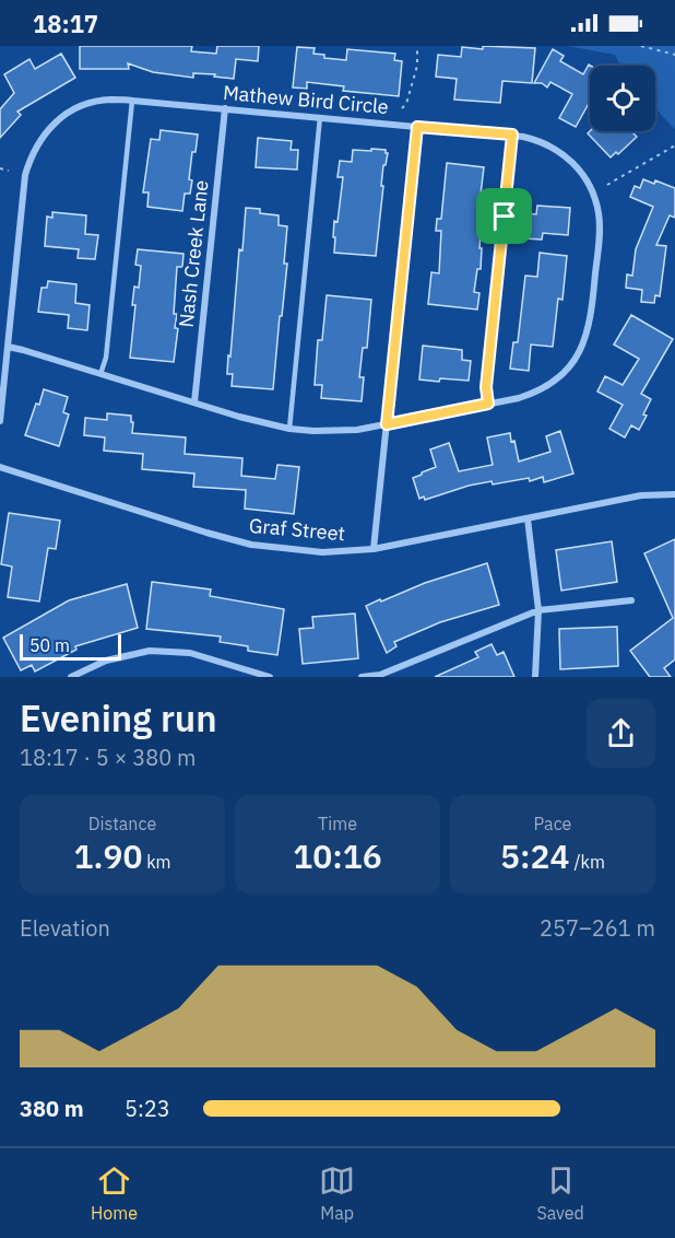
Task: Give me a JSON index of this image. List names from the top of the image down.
{
  "streets": {
    "street": ["Mathew Bird Circle", "Nash Creek Lane", "Graf Street"]
  },
  "crossings": [
    ["Mathew Bird Circle", "Nash Creek Lane"]
  ],
  "scale_bar": "50 m",
  "page": {
    "status": "18:17",
    "scale": "50 m",
    "heading": ["Evening run", "18:17 · 5 × 380 m"],
    "stats": [
      ["Distance", "1.90 km"],
      ["Time", "10:16"],
      ["Pace", "5:24 /km"]
    ],
    "chart": ["Elevation", "257–261 m"],
    "list": [
      {
        "name": "380 m",
        "note": "5:23"
      }
    ],
    "tabs": ["Home", "Map", "Saved"]
  }
}
